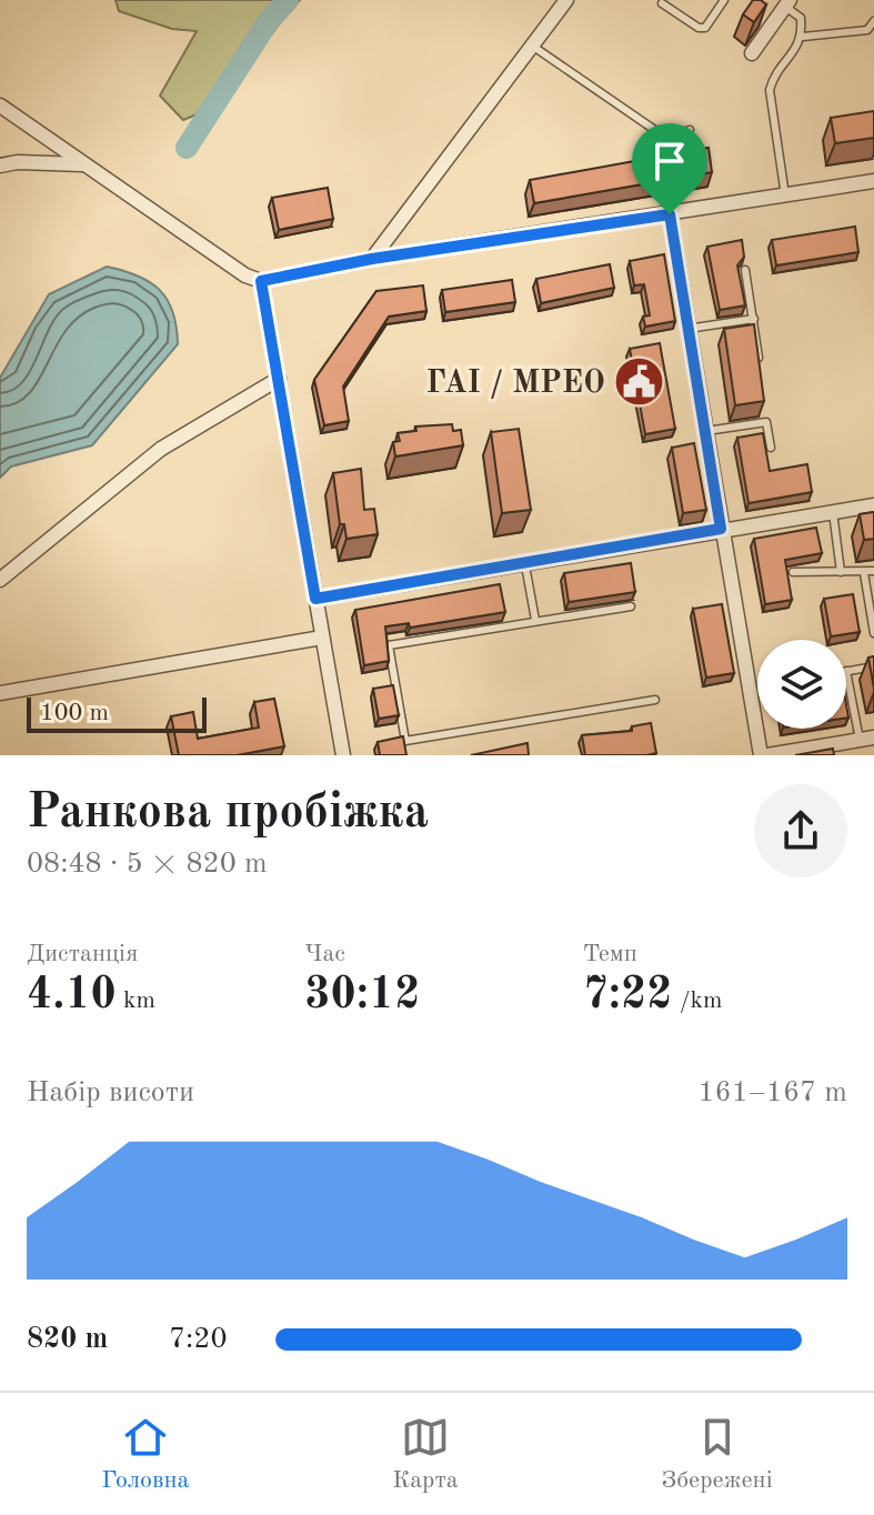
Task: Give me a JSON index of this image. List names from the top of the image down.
{
  "places": {
    "public building": ["ГАІ / МРЕО"]
  },
  "scale_bar": "100 m",
  "page": {
    "scale": "100 m",
    "heading": ["Ранкова пробіжка", "08:48 · 5 × 820 m"],
    "stats": [
      ["Дистанція", "4.10 km"],
      ["Час", "30:12"],
      ["Темп", "7:22 /km"]
    ],
    "chart": ["Набір висоти", "161–167 m"],
    "list": [
      {
        "name": "820 m",
        "note": "7:20"
      }
    ],
    "tabs": ["Головна", "Карта", "Збережені"]
  }
}
